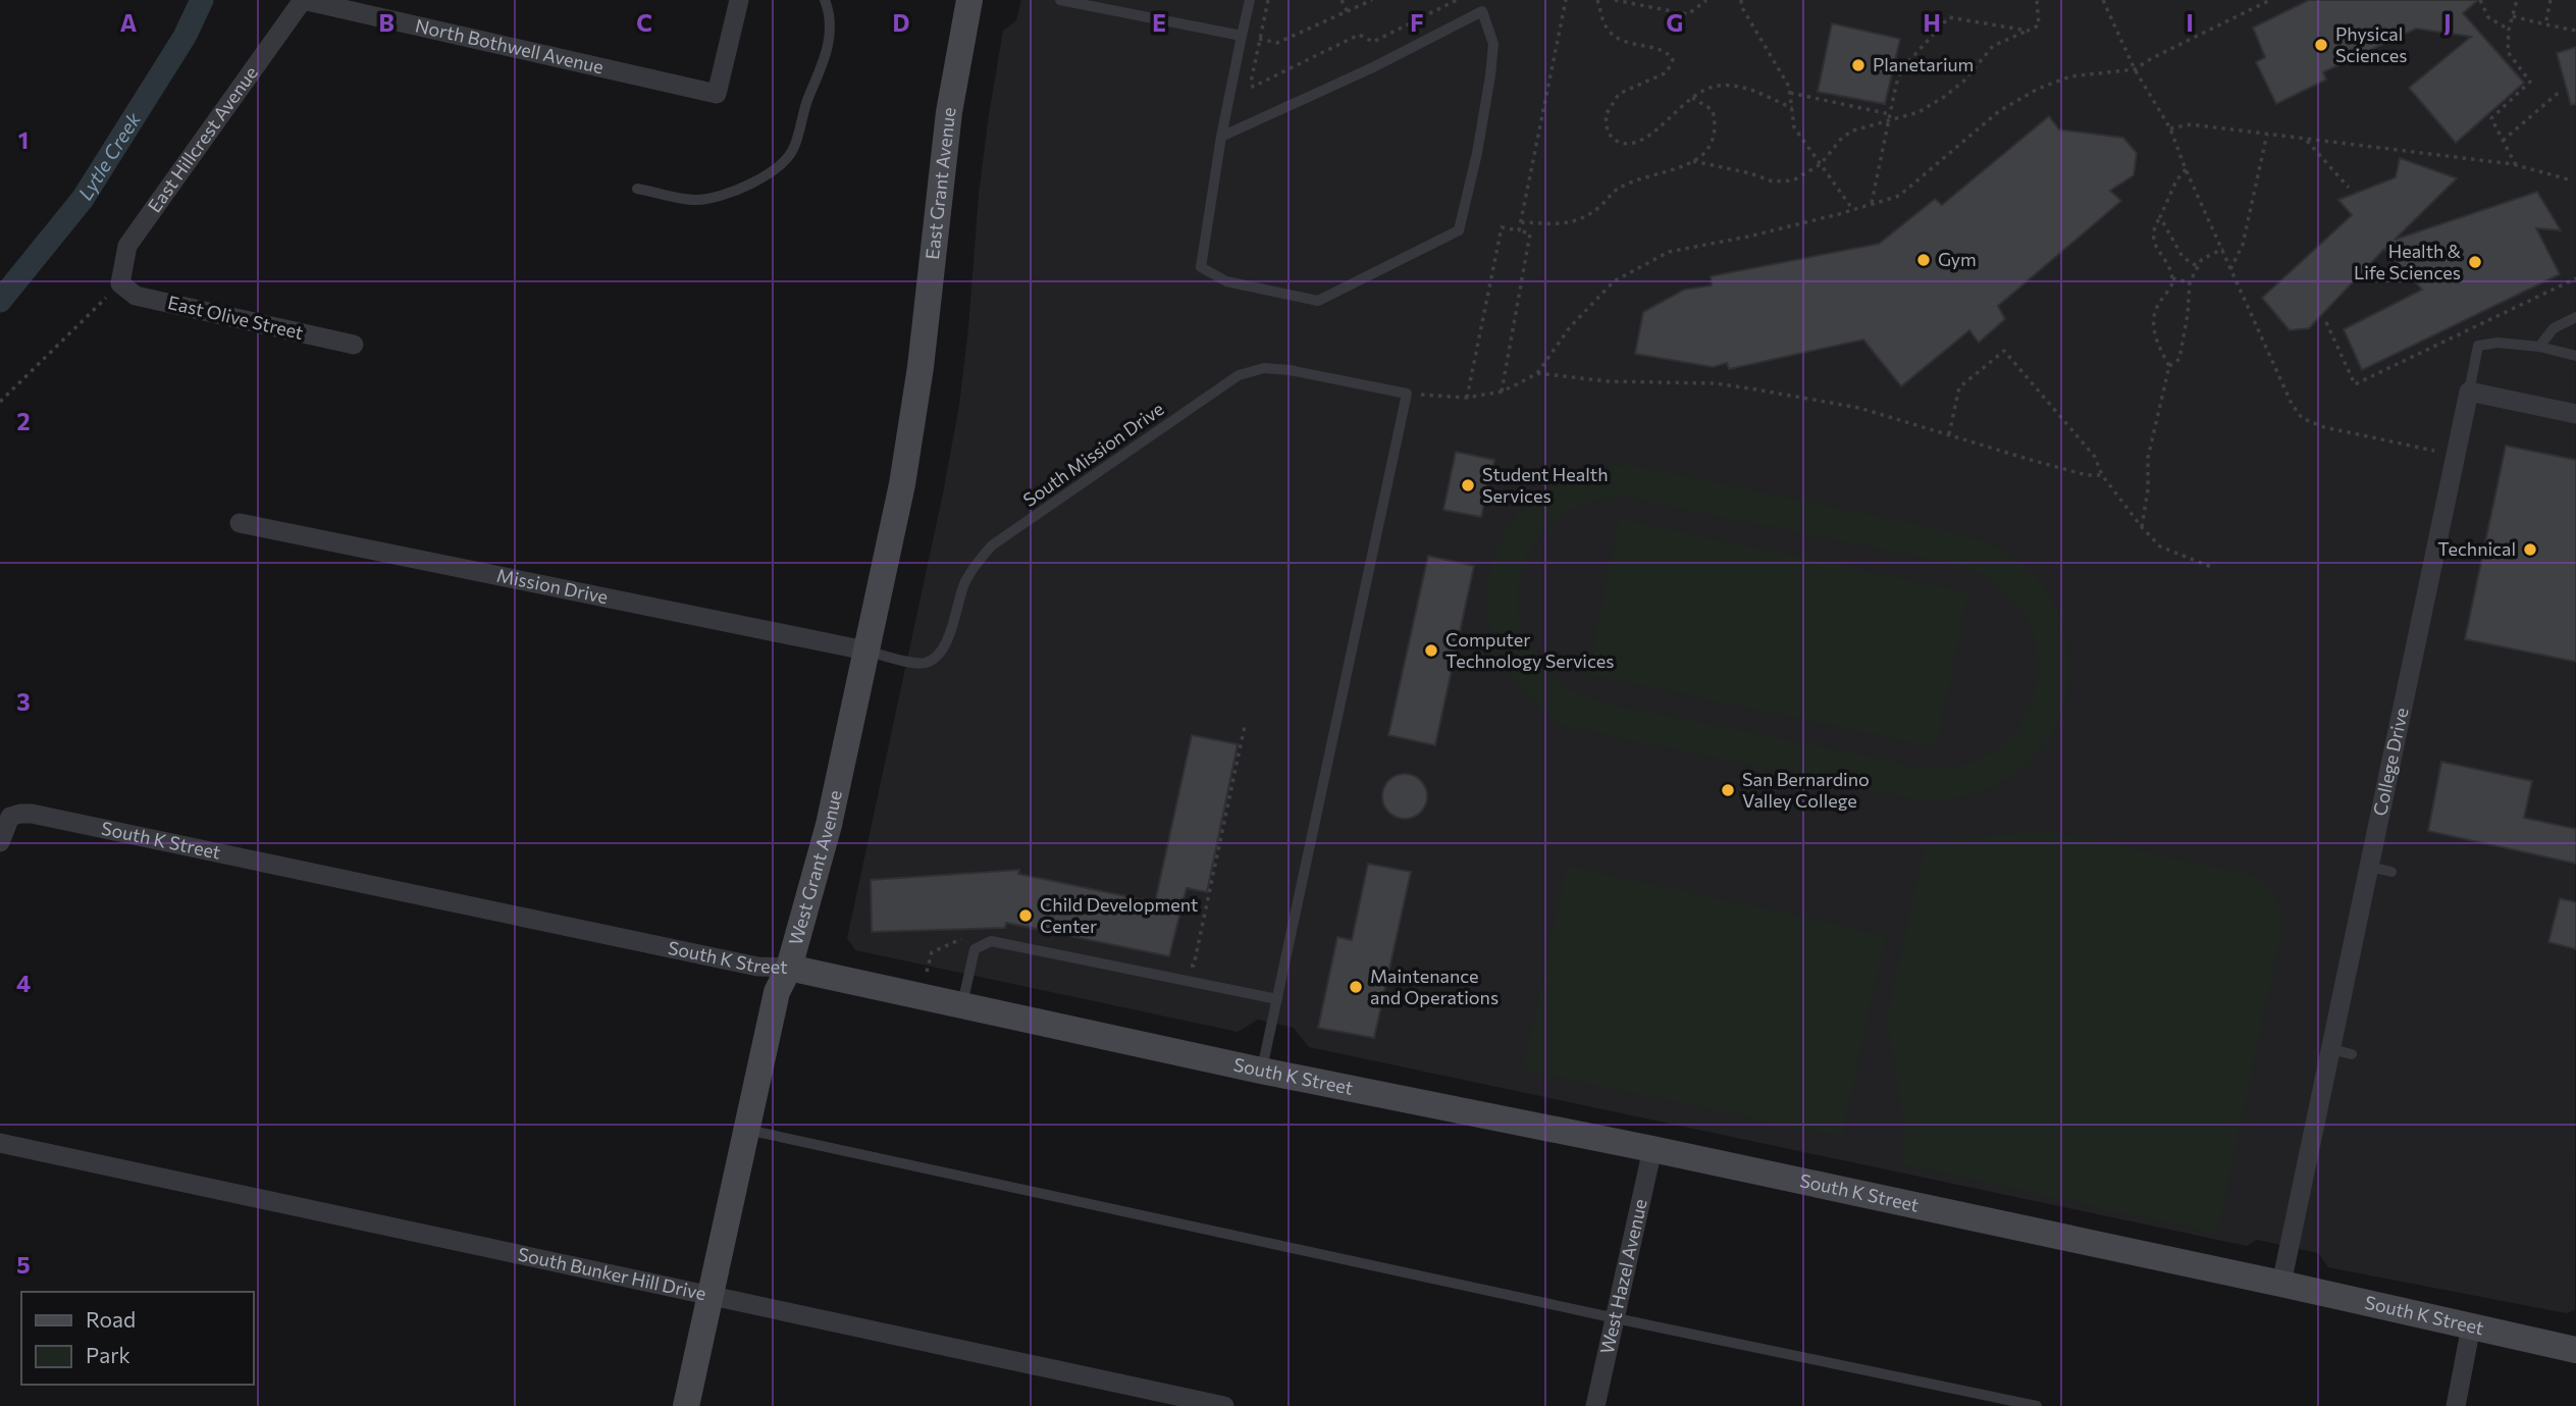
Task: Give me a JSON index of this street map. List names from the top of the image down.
{
  "streets": {
    "street": [
      "North Bothwell Avenue",
      "East Hillcrest Avenue",
      "East Grant Avenue",
      "East Olive Street",
      "Mission Drive",
      "College Drive",
      "South K Street",
      "West Grant Avenue",
      "South Bunker Hill Drive",
      "West Hazel Avenue"
    ],
    "lane": ["South Mission Drive"]
  },
  "crossings": [
    ["North Bothwell Avenue", "East Hillcrest Avenue"],
    ["East Hillcrest Avenue", "East Olive Street"],
    ["East Grant Avenue", "West Grant Avenue"],
    ["South Mission Drive", "Mission Drive"],
    ["South Mission Drive", "West Grant Avenue"],
    ["Mission Drive", "West Grant Avenue"],
    ["College Drive", "South K Street"],
    ["South K Street", "West Grant Avenue"],
    ["South K Street", "West Hazel Avenue"],
    ["West Grant Avenue", "South Bunker Hill Drive"]
  ],
  "water": ["Lytle Creek"],
  "places": [
    "Physical Sciences",
    "Planetarium",
    "Gym",
    "Health & Life Sciences",
    "Student Health Services",
    "Technical",
    "Computer Technology Services",
    "San Bernardino Valley College",
    "Child Development Center",
    "Maintenance and Operations"
  ],
  "legend": ["Road", "Park"],
  "grid": {
    "columns": [
      "A",
      "B",
      "C",
      "D",
      "E",
      "F",
      "G",
      "H",
      "I",
      "J"
    ],
    "rows": [
      "1",
      "2",
      "3",
      "4",
      "5"
    ]
  }
}
